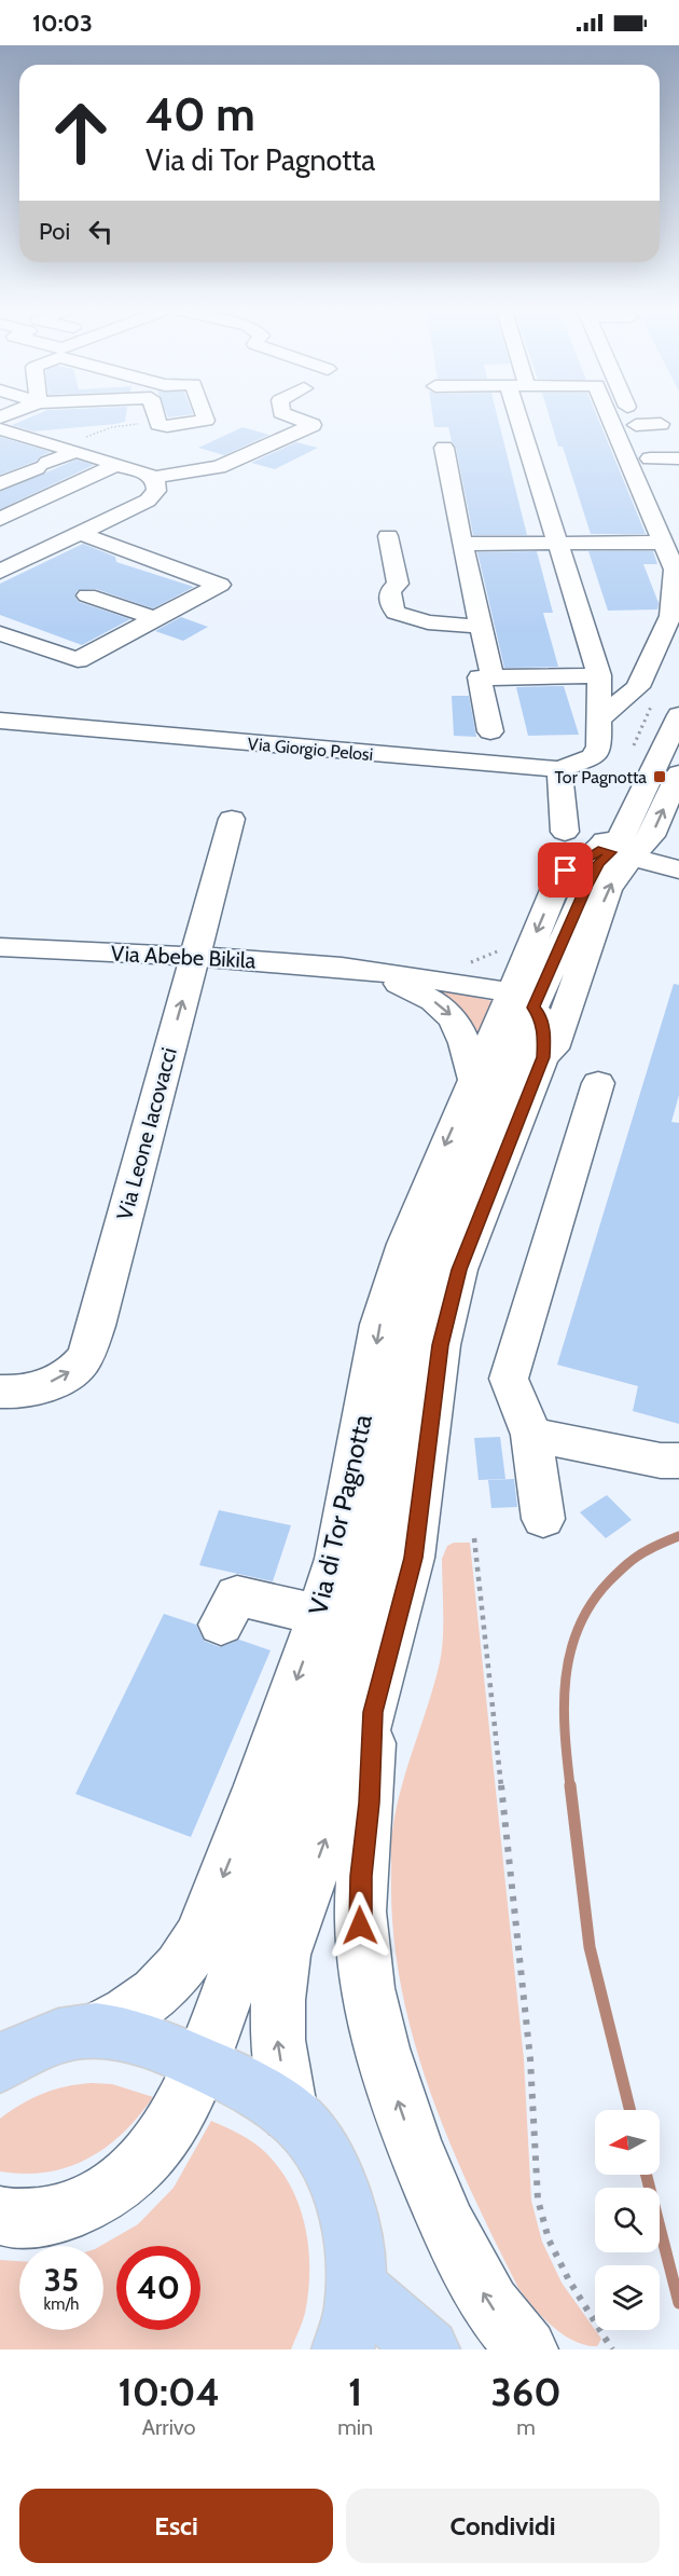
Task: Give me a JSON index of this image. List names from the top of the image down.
{
  "streets": {
    "street": [
      "Via Giorgio Pelosi",
      "Via Abebe Bikila",
      "Via Leone Iacovacci",
      "Via di Tor Pagnotta"
    ]
  },
  "crossings": [
    ["Via Abebe Bikila", "Via Leone Iacovacci"],
    ["Via Abebe Bikila", "Via di Tor Pagnotta"]
  ],
  "one_way": ["Via Leone Iacovacci"],
  "places": {
    "transit": ["Tor Pagnotta"]
  },
  "north": "left",
  "page": {
    "status": "10:03",
    "turn": ["40 m", "Via di Tor Pagnotta"],
    "then": "Poi",
    "speed": "35 km/h",
    "limit": "40",
    "eta": [
      "10:04",
      "Arrivo",
      "1",
      "min",
      "360",
      "m"
    ],
    "buttons": ["Esci", "Condividi"]
  }
}
